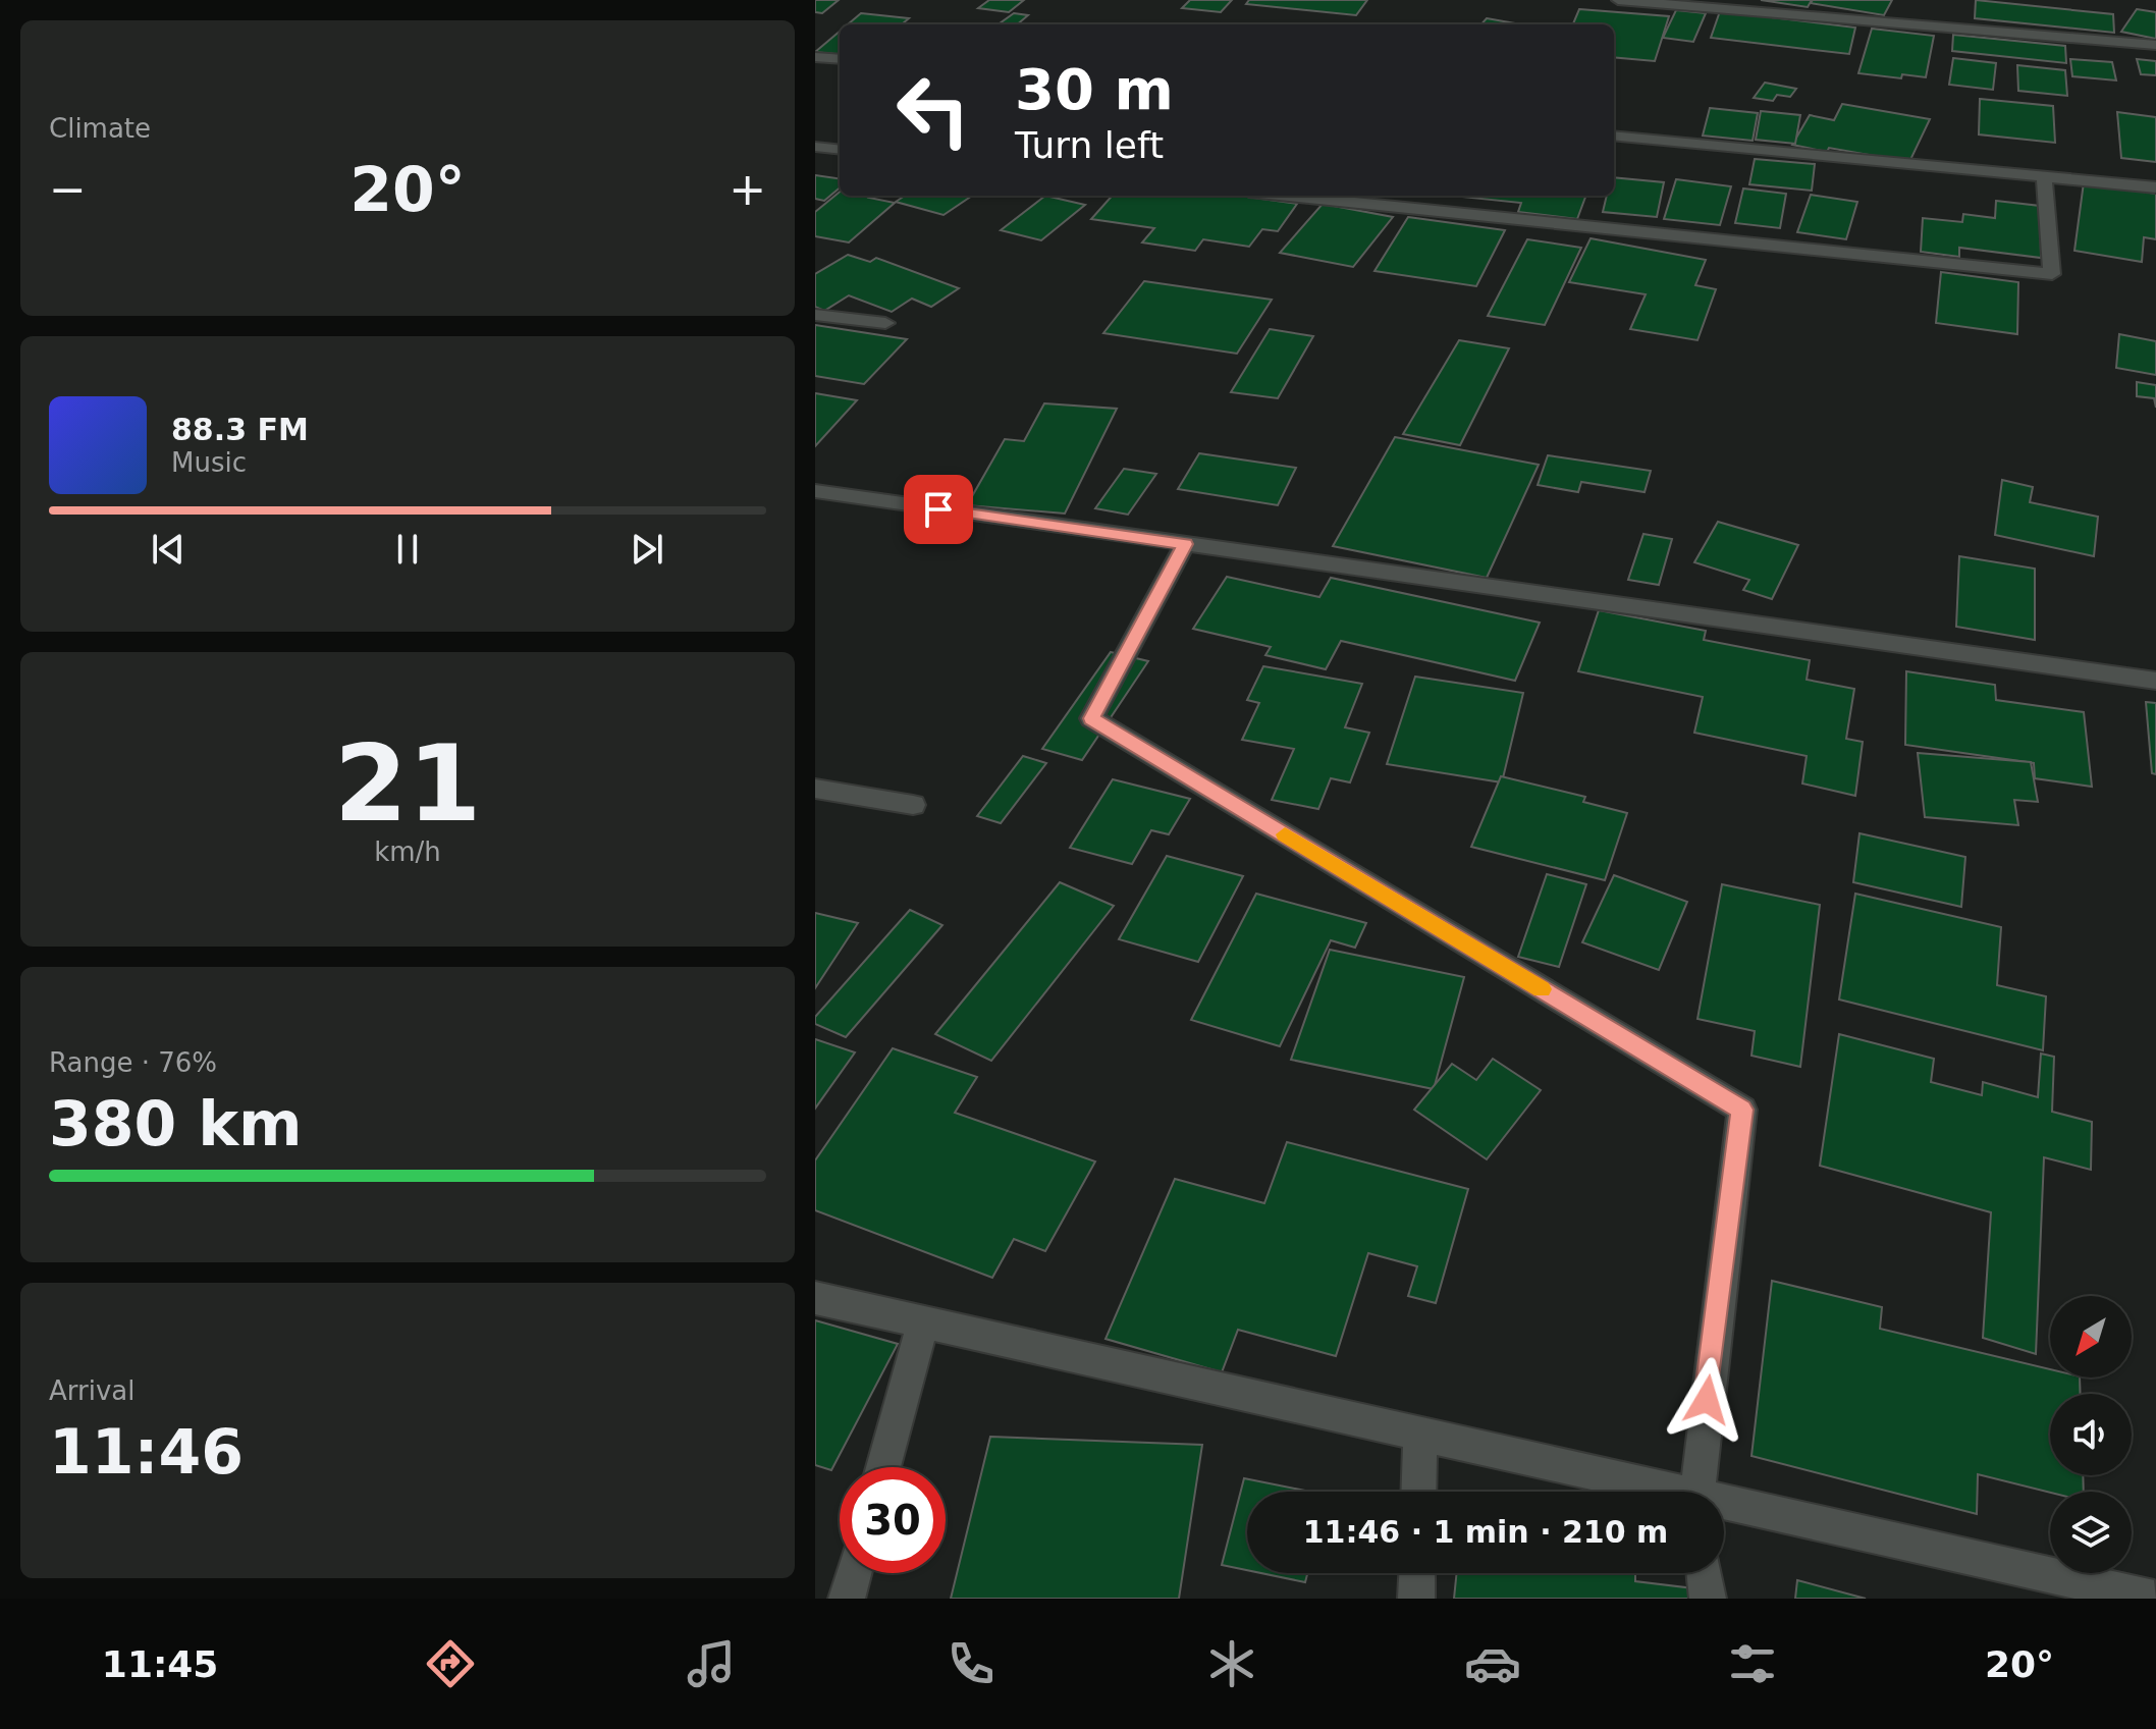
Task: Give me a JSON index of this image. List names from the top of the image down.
{
  "north": "bottom left",
  "page": {
    "tile": [
      "Climate",
      ["21", "km/h"],
      ["Range · 76%", "380 km"],
      ["Arrival", "11:46"]
    ],
    "turn": ["30 m", "Turn left"],
    "heat": ["−", "20°", "+"],
    "song": ["88.3 FM", "Music"],
    "limit": "30",
    "trip": "11:46 · 1 min · 210 m",
    "tabs": ["11:45", "20°"]
  }
}
